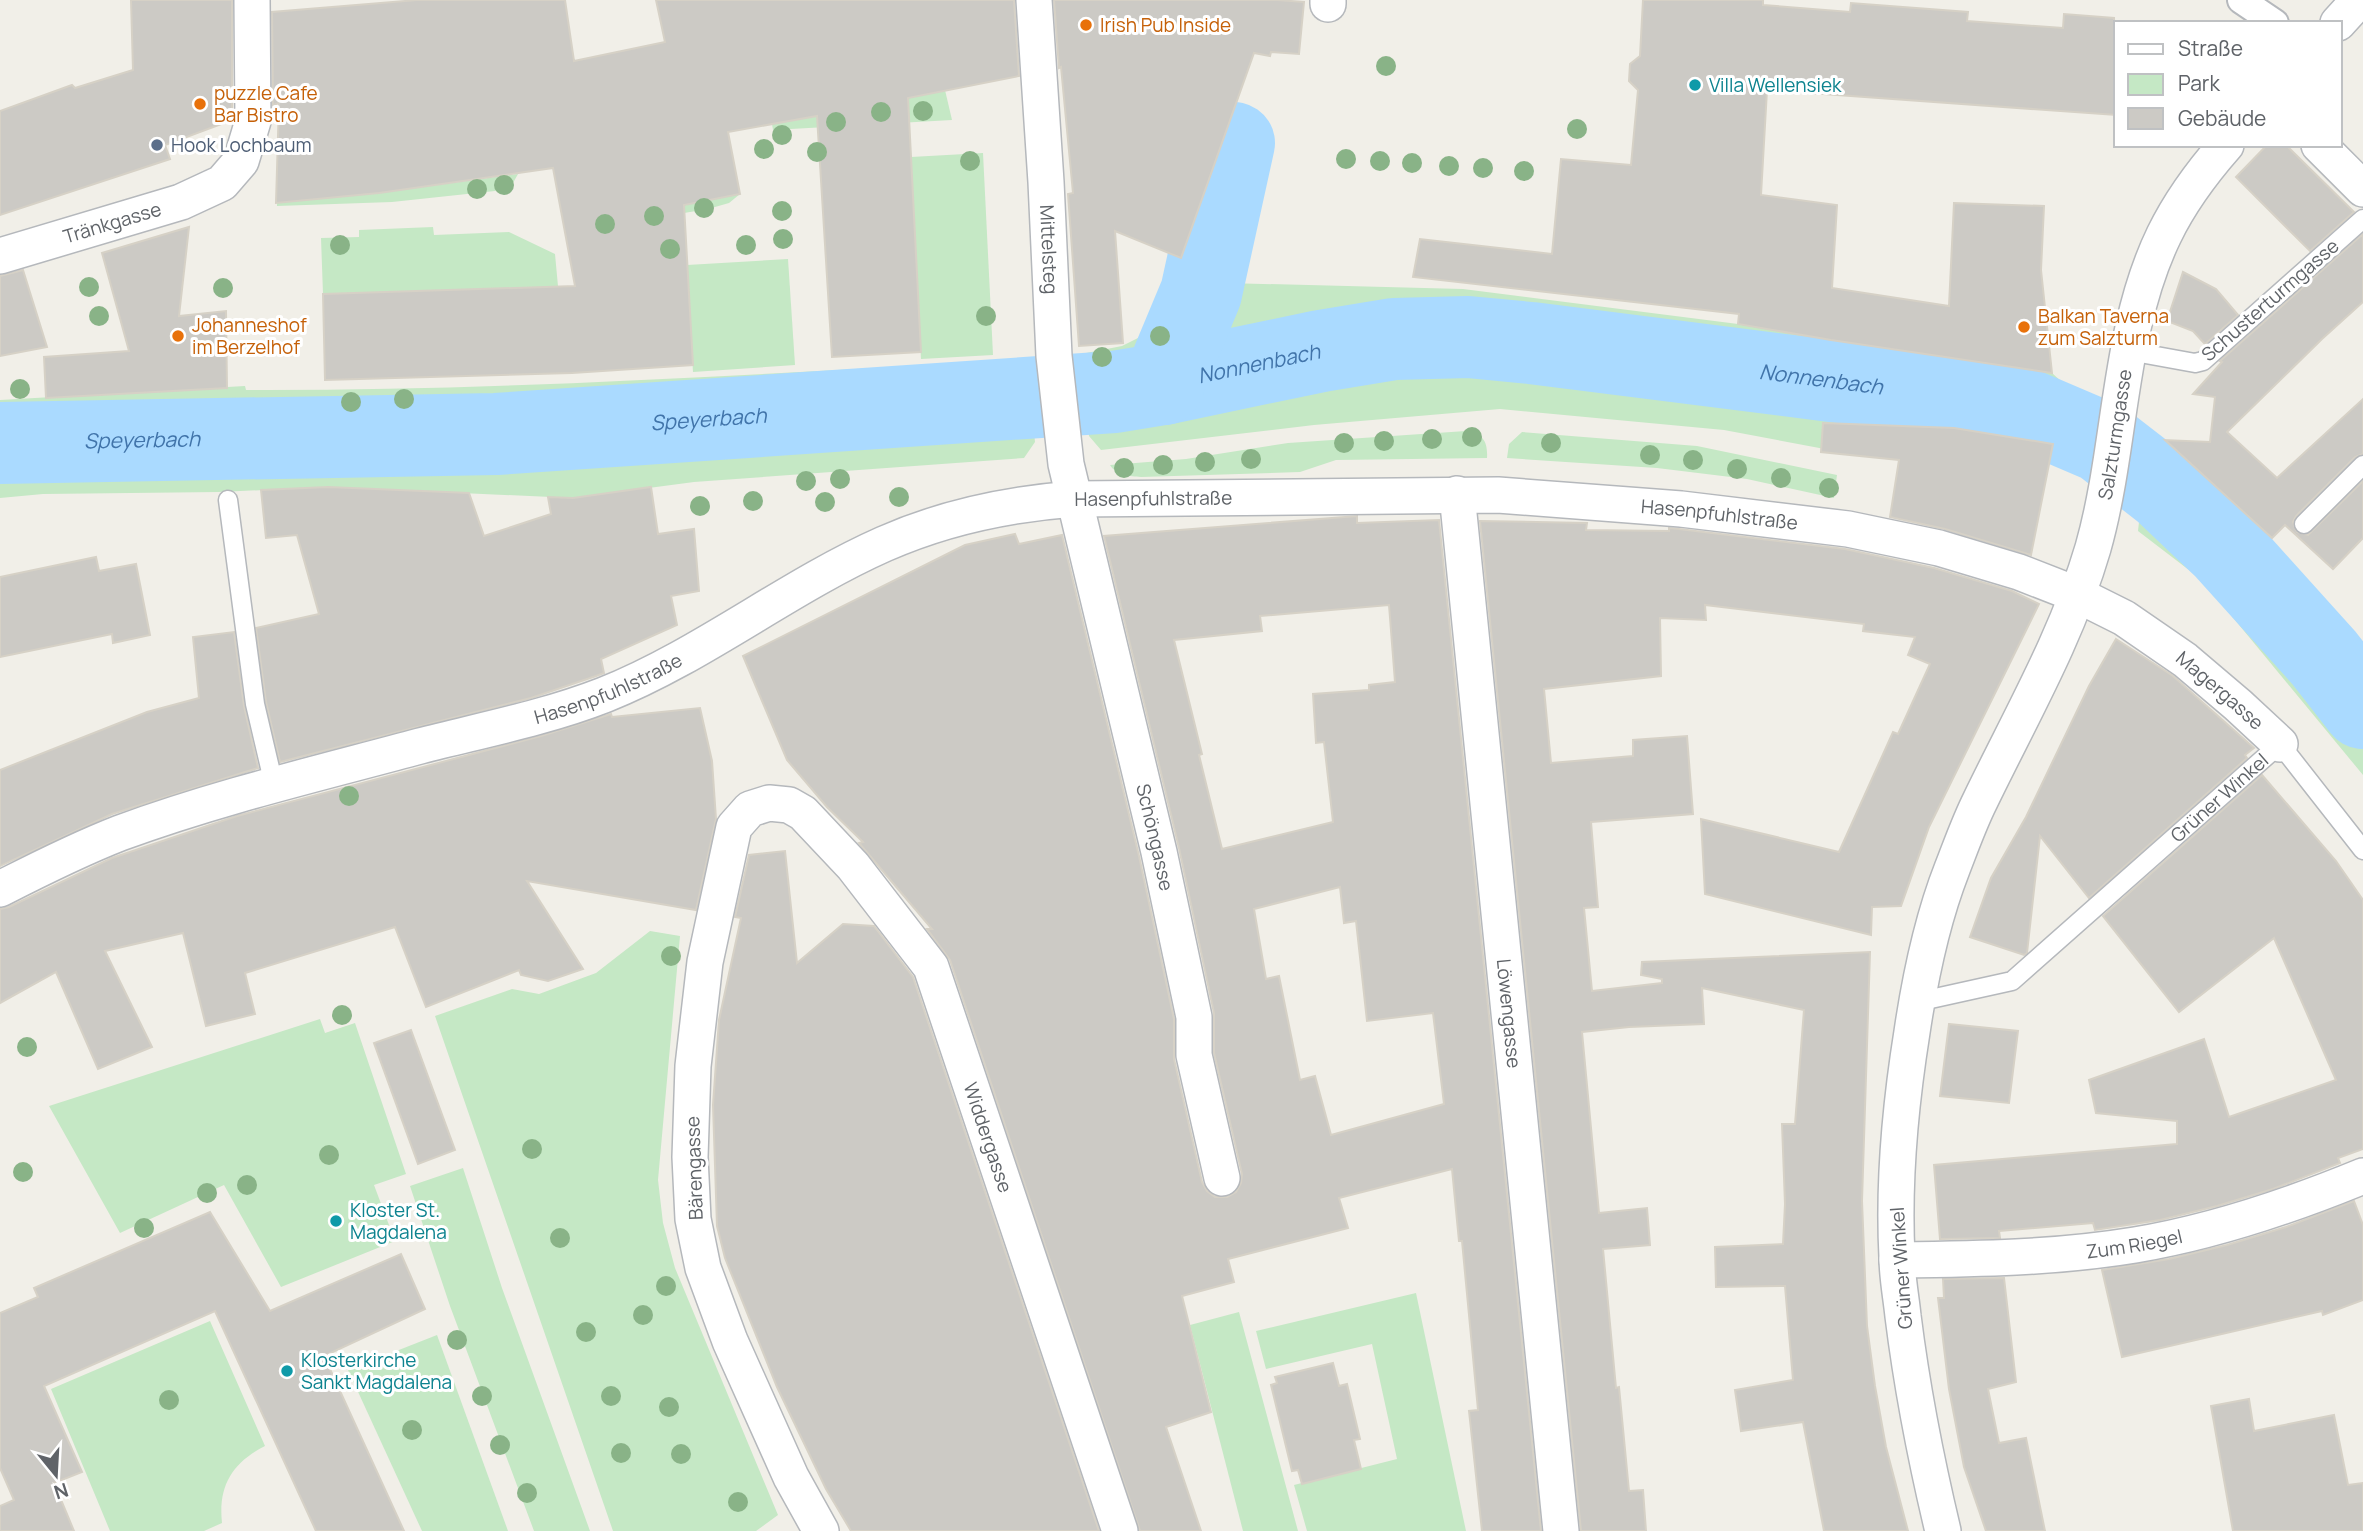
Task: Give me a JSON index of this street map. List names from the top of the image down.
{
  "streets": {
    "street": [
      "Tränkgasse",
      "Mittelsteg",
      "Salzturmgasse",
      "Hasenpfuhlstraße",
      "Magergasse",
      "Grüner Winkel",
      "Schöngasse",
      "Löwengasse",
      "Widdergasse",
      "Bärengasse",
      "Zum Riegel"
    ],
    "lane": ["Schusterturmgasse"]
  },
  "crossings": [
    ["Mittelsteg", "Hasenpfuhlstraße"],
    ["Mittelsteg", "Schöngasse"],
    ["Schusterturmgasse", "Salzturmgasse"],
    ["Salzturmgasse", "Hasenpfuhlstraße"],
    ["Salzturmgasse", "Magergasse"],
    ["Salzturmgasse", "Grüner Winkel"],
    ["Hasenpfuhlstraße", "Magergasse"],
    ["Hasenpfuhlstraße", "Grüner Winkel"],
    ["Hasenpfuhlstraße", "Schöngasse"],
    ["Hasenpfuhlstraße", "Löwengasse"],
    ["Magergasse", "Grüner Winkel"],
    ["Grüner Winkel", "Zum Riegel"],
    ["Widdergasse", "Bärengasse"]
  ],
  "water": ["Nonnenbach", "Speyerbach"],
  "places": [
    "Irish Pub Inside",
    "Villa Wellensiek",
    "puzzle Cafe Bar Bistro",
    "Hook Lochbaum",
    "Balkan Taverna zum Salzturm",
    "Johanneshof im Berzelhof",
    "Kloster St. Magdalena",
    "Klosterkirche Sankt Magdalena"
  ],
  "legend": ["Straße", "Park", "Gebäude"],
  "north": "bottom"
}
